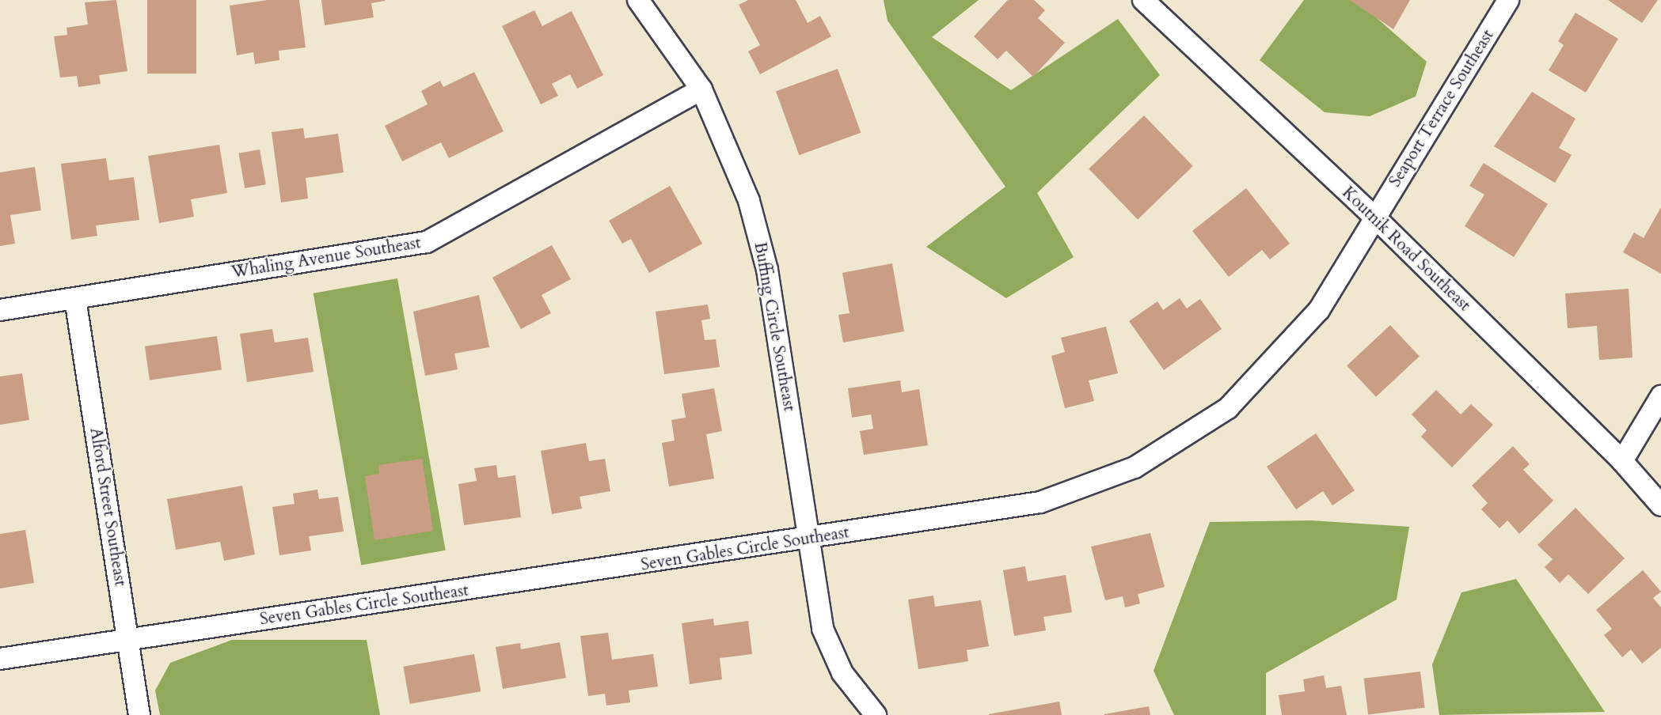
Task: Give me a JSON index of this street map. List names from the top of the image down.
{
  "streets": {
    "street": [
      "Seaport Terrace Southeast",
      "Koutnik Road Southeast",
      "Whaling Avenue Southeast",
      "Buffing Circle Southeast",
      "Alford Street Southeast",
      "Seven Gables Circle Southeast"
    ]
  },
  "crossings": [
    ["Seaport Terrace Southeast", "Koutnik Road Southeast"],
    ["Seaport Terrace Southeast", "Seven Gables Circle Southeast"],
    ["Koutnik Road Southeast", "Seven Gables Circle Southeast"],
    ["Whaling Avenue Southeast", "Buffing Circle Southeast"],
    ["Whaling Avenue Southeast", "Alford Street Southeast"],
    ["Buffing Circle Southeast", "Seven Gables Circle Southeast"],
    ["Alford Street Southeast", "Seven Gables Circle Southeast"]
  ]
}
